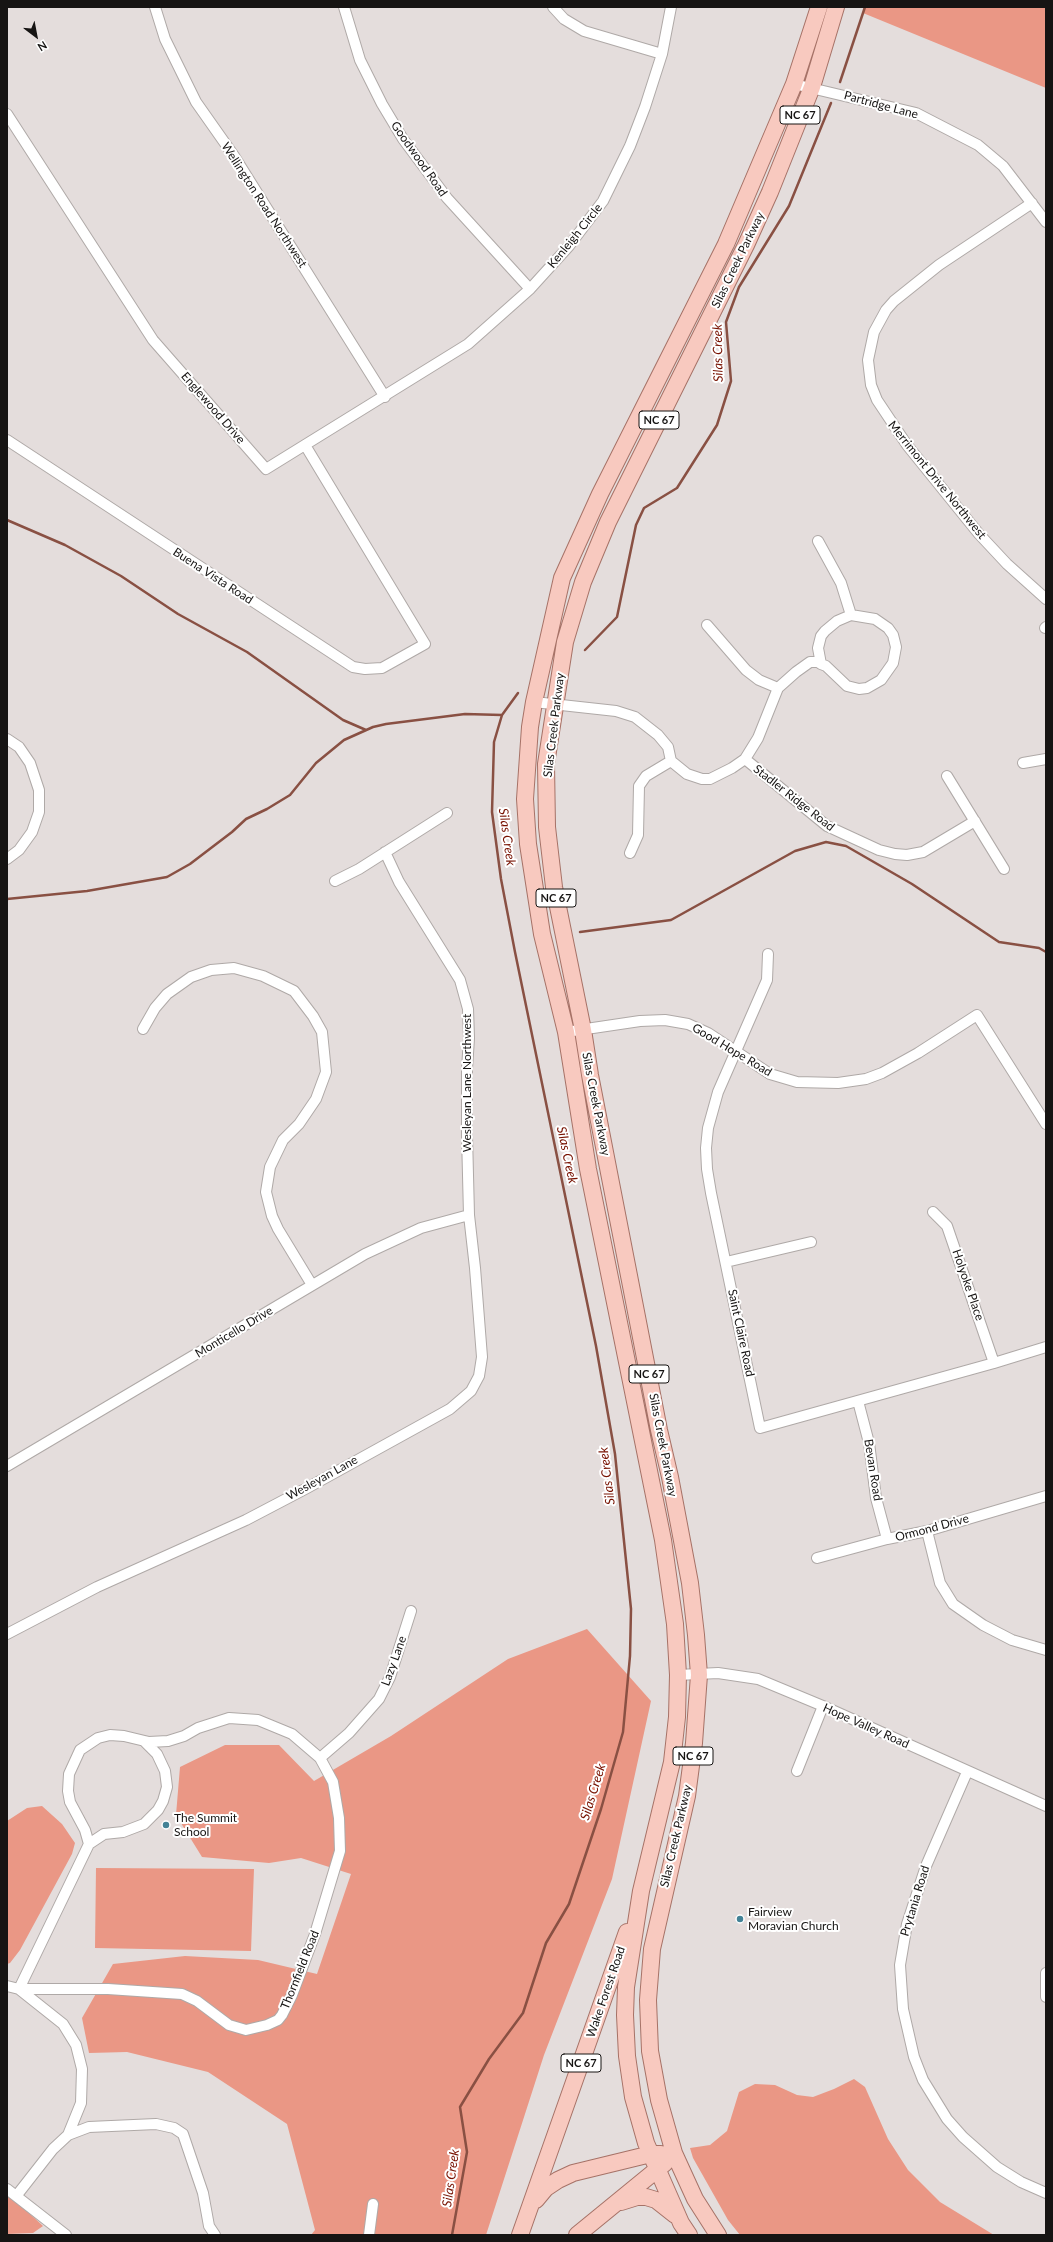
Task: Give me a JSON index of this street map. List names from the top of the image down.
{
  "streets": {
    "main road": ["NC 67", "Silas Creek Parkway", "Wake Forest Road"],
    "street": [
      "Partridge Lane",
      "Goodwood Road",
      "Wellington Road Northwest",
      "Kenleigh Circle",
      "Englewood Drive",
      "Merrimont Drive Northwest",
      "Buena Vista Road",
      "Stadler Ridge Road",
      "Good Hope Road",
      "Wesleyan Lane Northwest",
      "Holyoke Place",
      "Monticello Drive",
      "Saint Claire Road",
      "Bevan Road",
      "Wesleyan Lane",
      "Ormond Drive",
      "Lazy Lane",
      "Hope Valley Road",
      "Prytania Road",
      "Thornfield Road"
    ]
  },
  "crossings": [
    ["Partridge Lane", "Silas Creek Parkway"],
    ["Partridge Lane", "Merrimont Drive Northwest"],
    ["Goodwood Road", "Kenleigh Circle"],
    ["Wellington Road Northwest", "Kenleigh Circle"],
    ["Kenleigh Circle", "Englewood Drive"],
    ["Kenleigh Circle", "Buena Vista Road"],
    ["Silas Creek Parkway", "Good Hope Road"],
    ["Silas Creek Parkway", "Hope Valley Road"],
    ["Silas Creek Parkway", "Wake Forest Road"],
    ["Englewood Drive", "Buena Vista Road"],
    ["Good Hope Road", "Saint Claire Road"],
    ["Wesleyan Lane Northwest", "Monticello Drive"],
    ["Wesleyan Lane Northwest", "Wesleyan Lane"],
    ["Holyoke Place", "Saint Claire Road"],
    ["Monticello Drive", "Wesleyan Lane"],
    ["Saint Claire Road", "Bevan Road"],
    ["Bevan Road", "Ormond Drive"],
    ["Lazy Lane", "Thornfield Road"],
    ["Hope Valley Road", "Prytania Road"]
  ],
  "water": ["Silas Creek"],
  "places": ["The Summit School", "Fairview Moravian Church"],
  "north": "bottom right"
}
